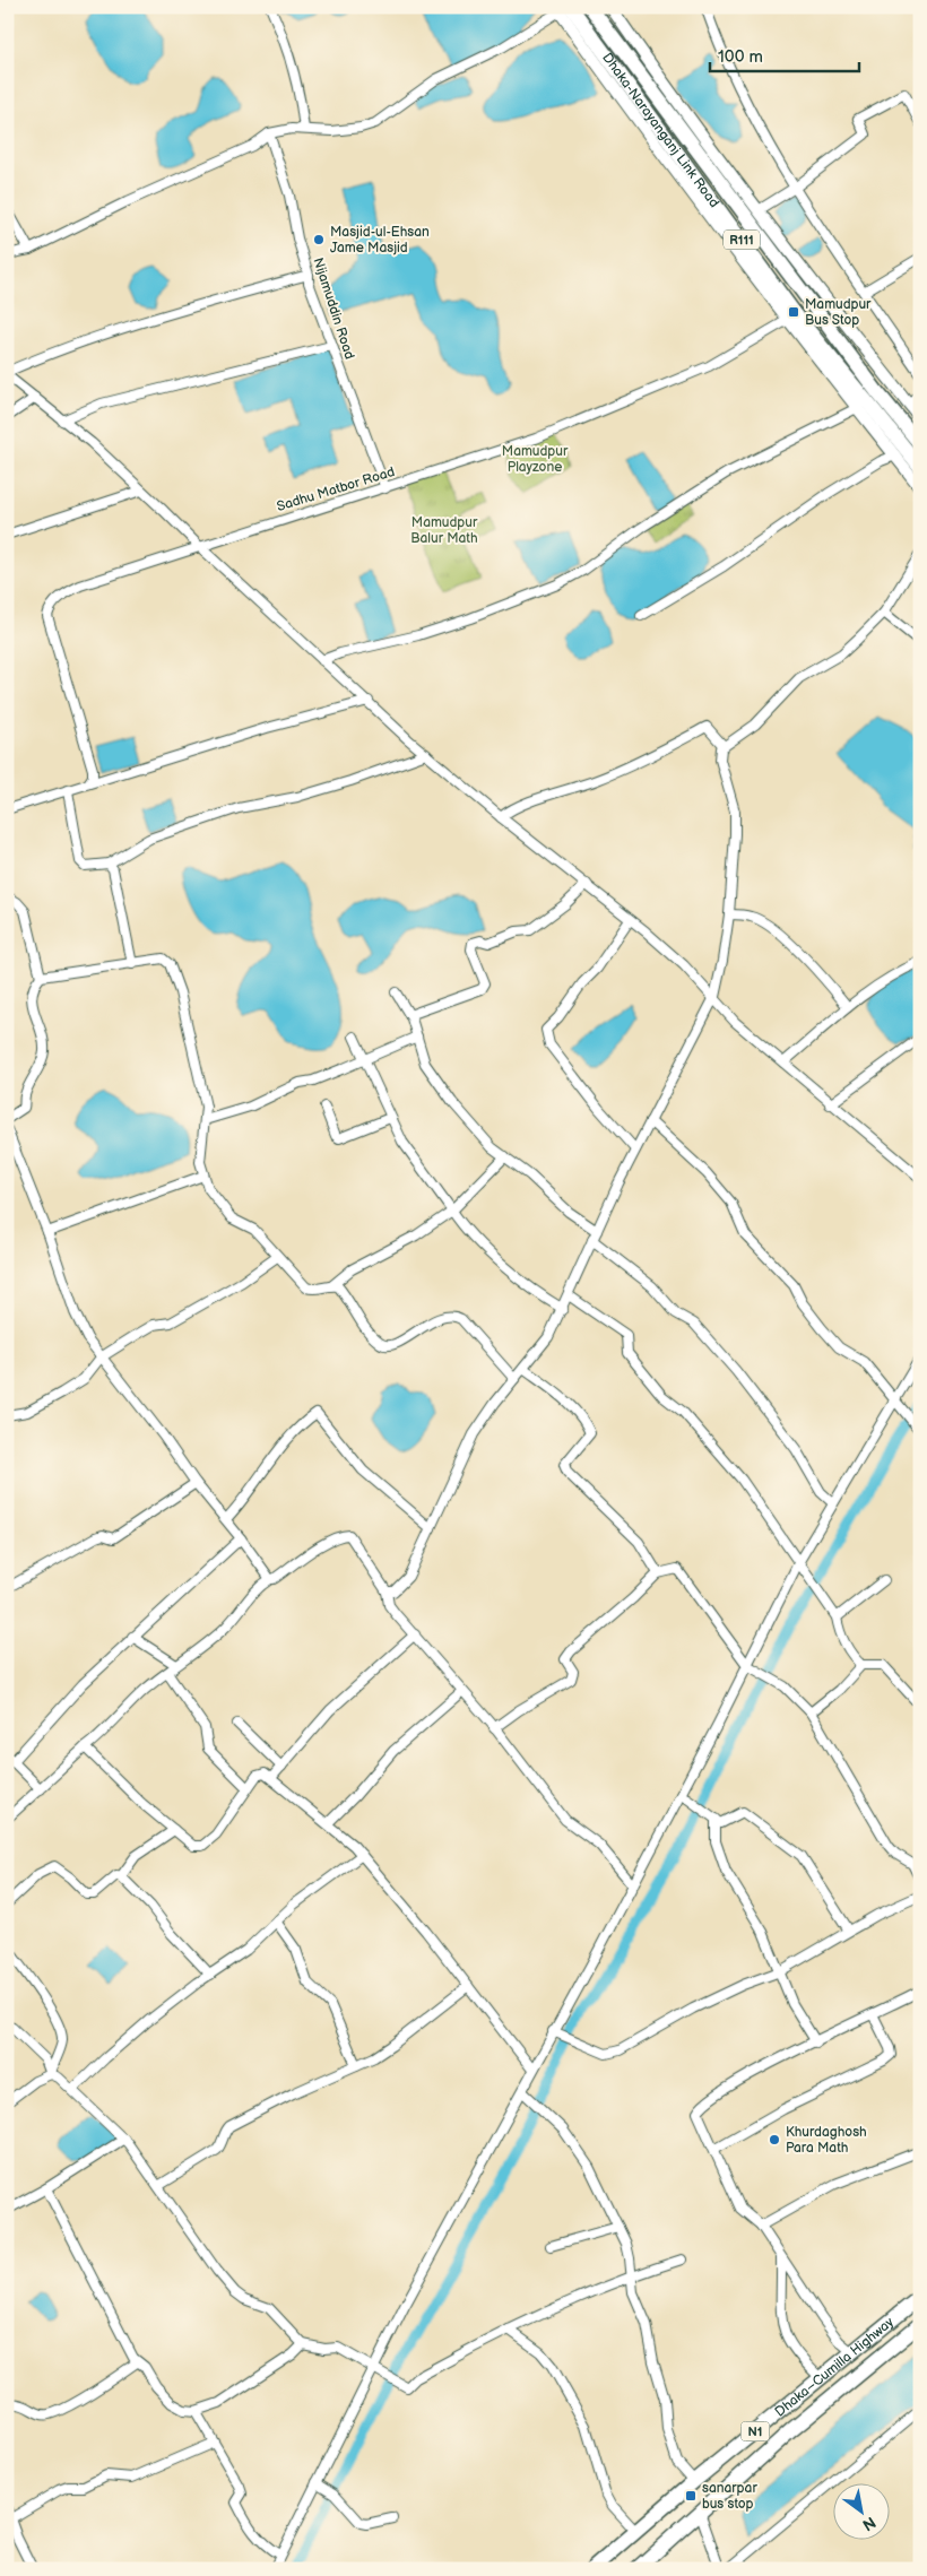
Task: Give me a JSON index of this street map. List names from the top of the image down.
{
  "streets": {
    "main road": [
      "Dhaka-Narayanganj Link Road",
      "R111",
      "Dhaka–Cumilla Highway",
      "N1"
    ],
    "street": ["Nijamuddin Road", "Sadhu Matbor Road"]
  },
  "crossings": [
    ["Dhaka-Narayanganj Link Road", "Sadhu Matbor Road"],
    ["Nijamuddin Road", "Sadhu Matbor Road"]
  ],
  "parks": ["Mamudpur Playzone", "Mamudpur Balur Math"],
  "places": {
    "other": ["Masjid-ul-Ehsan Jame Masjid", "Khurdaghosh Para Math"],
    "transit": ["Mamudpur Bus Stop", "sanarpar bus stop"]
  },
  "scale_bar": "100 m",
  "north": "bottom right"
}
